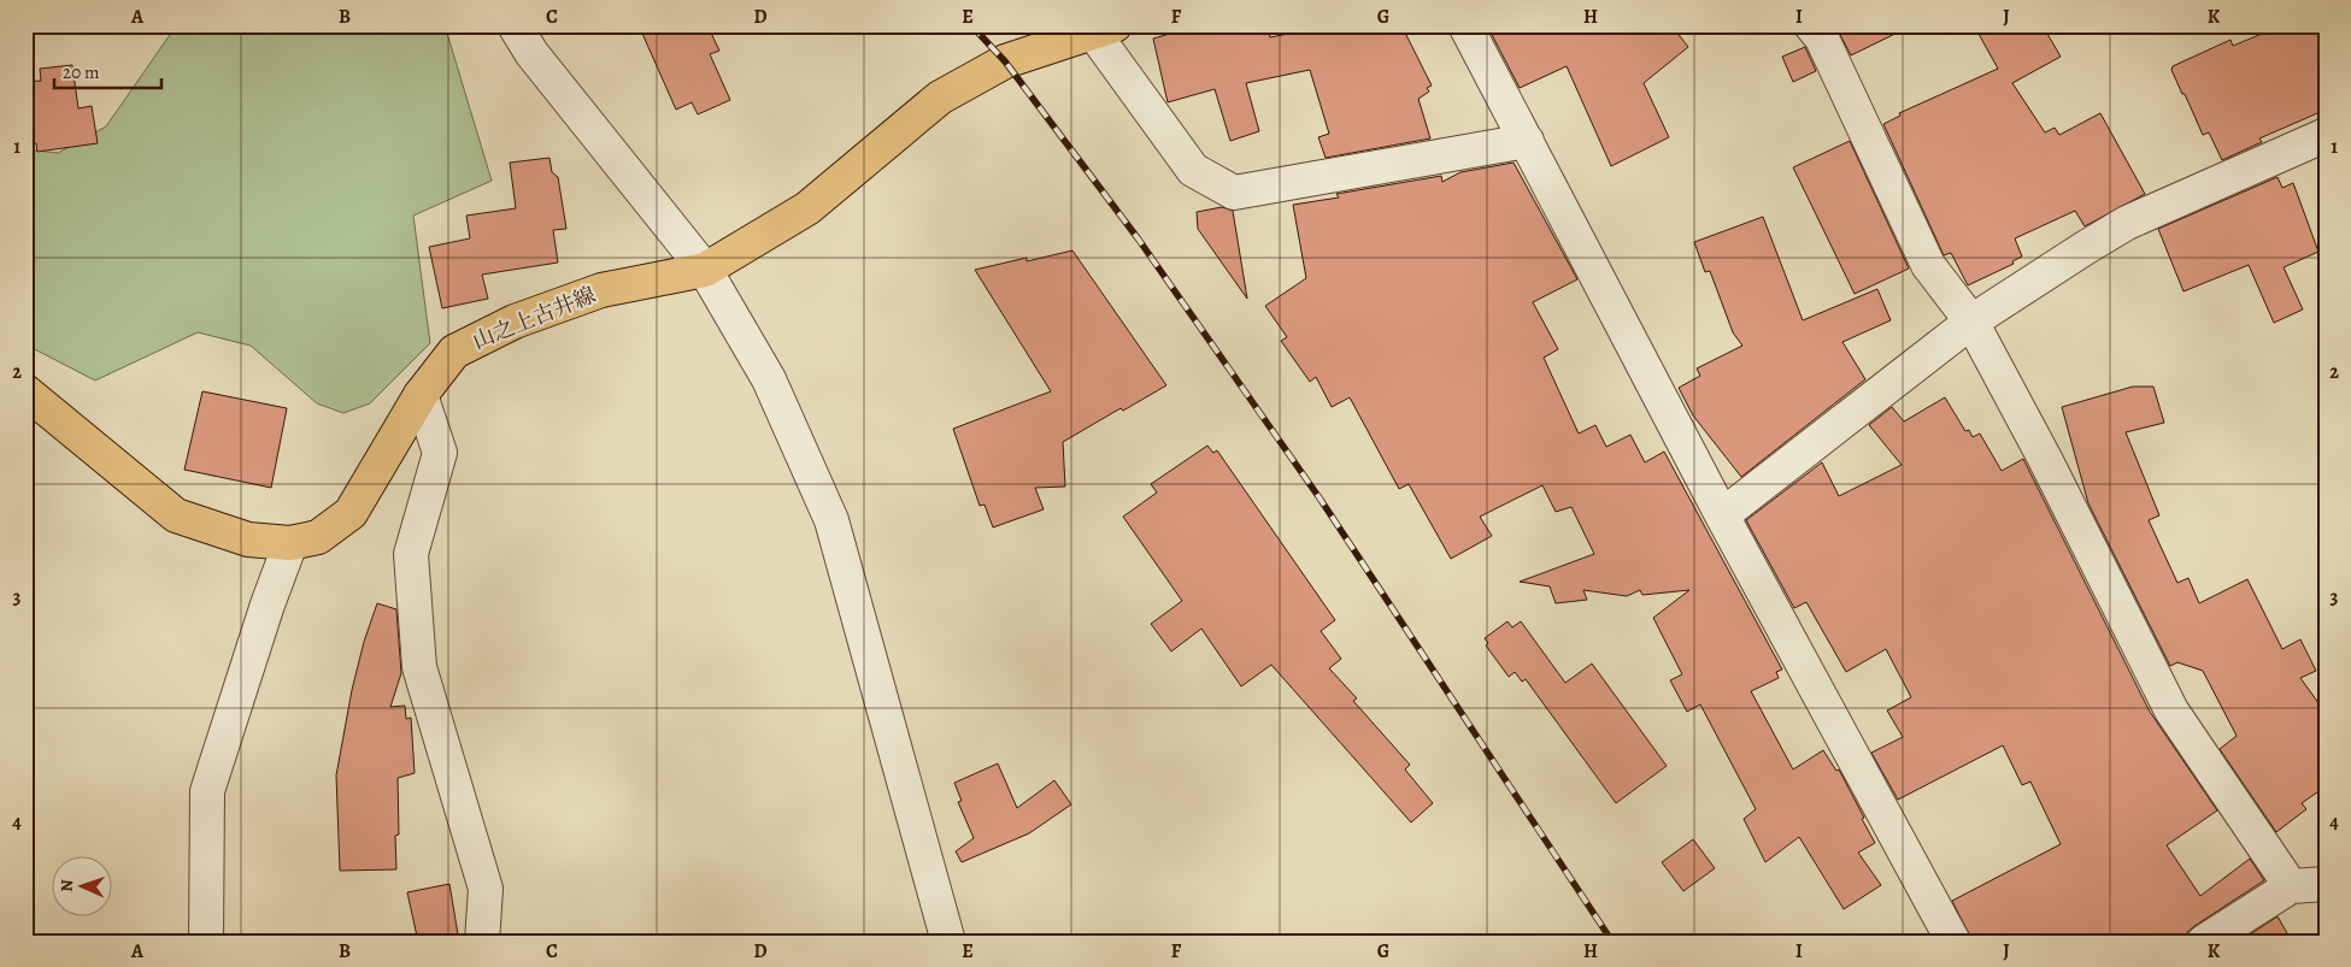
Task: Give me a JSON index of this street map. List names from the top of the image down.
{
  "streets": {
    "main road": ["山之上古井線"]
  },
  "scale_bar": "20 m",
  "north": "left",
  "grid": {
    "columns": [
      "A",
      "B",
      "C",
      "D",
      "E",
      "F",
      "G",
      "H",
      "I",
      "J",
      "K"
    ],
    "rows": [
      "1",
      "2",
      "3",
      "4"
    ]
  }
}
